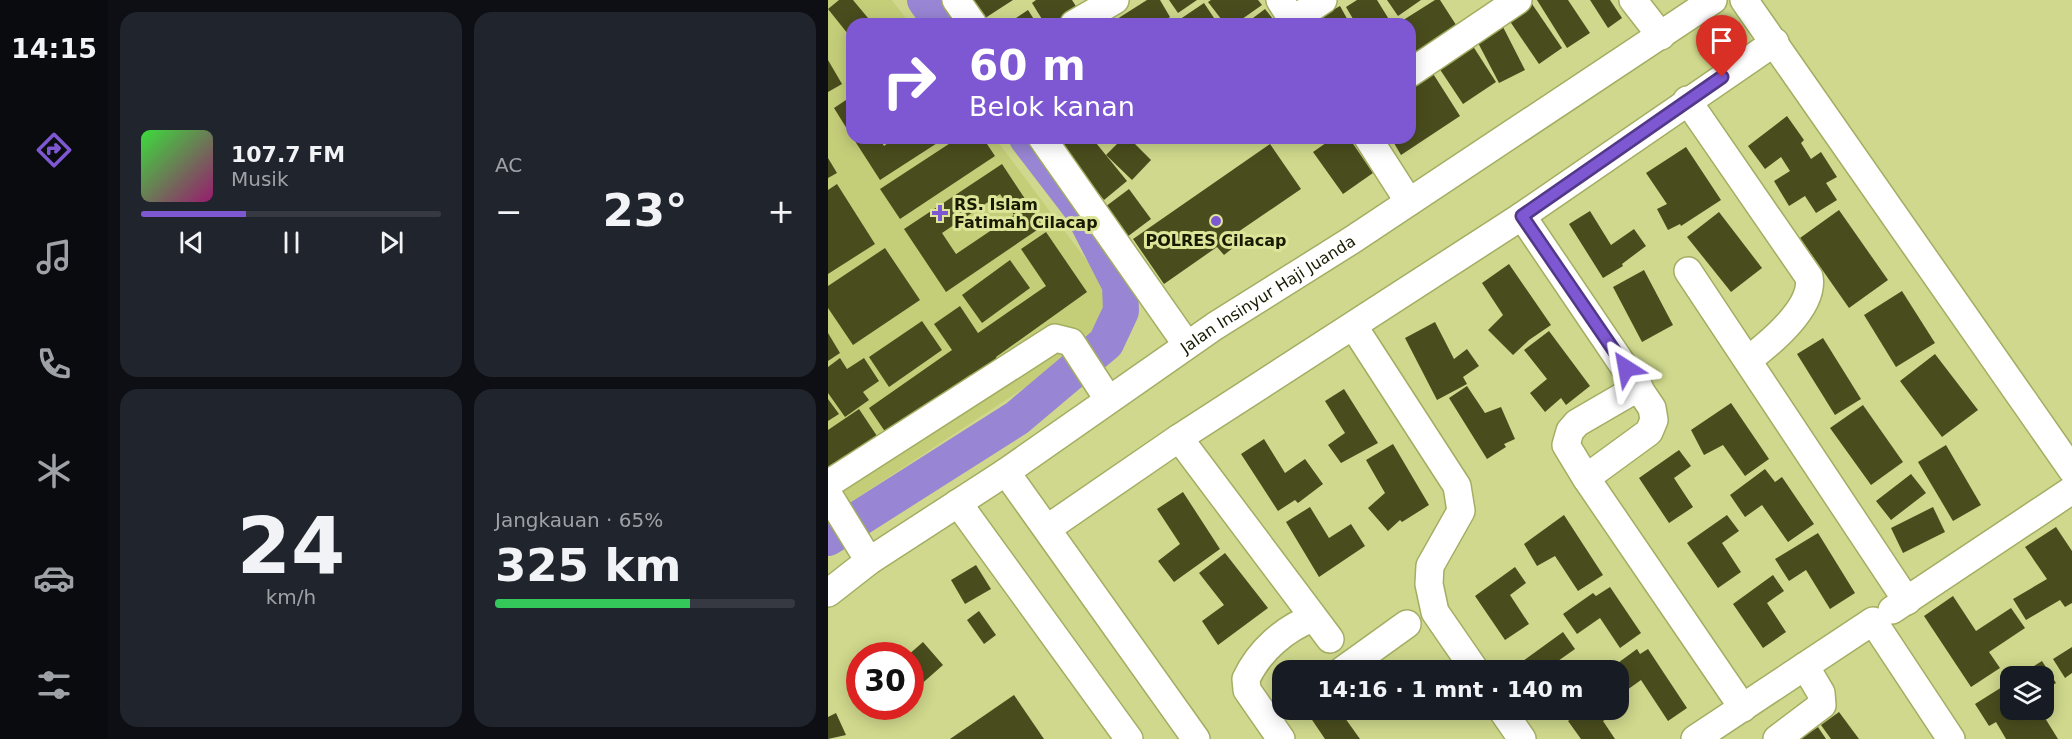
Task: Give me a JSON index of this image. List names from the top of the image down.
{
  "streets": {
    "street": ["Jalan Insinyur Haji Juanda"]
  },
  "places": {
    "health": ["RS. Islam Fatimah Cilacap"],
    "other": ["POLRES Cilacap"]
  },
  "page": {
    "tabs": "14:15",
    "tile": [
      "AC",
      ["24", "km/h"],
      ["Jangkauan · 65%", "325 km"]
    ],
    "turn": ["60 m", "Belok kanan"],
    "song": ["107.7 FM", "Musik"],
    "heat": ["−", "23°", "+"],
    "limit": "30",
    "trip": "14:16 · 1 mnt · 140 m"
  }
}
